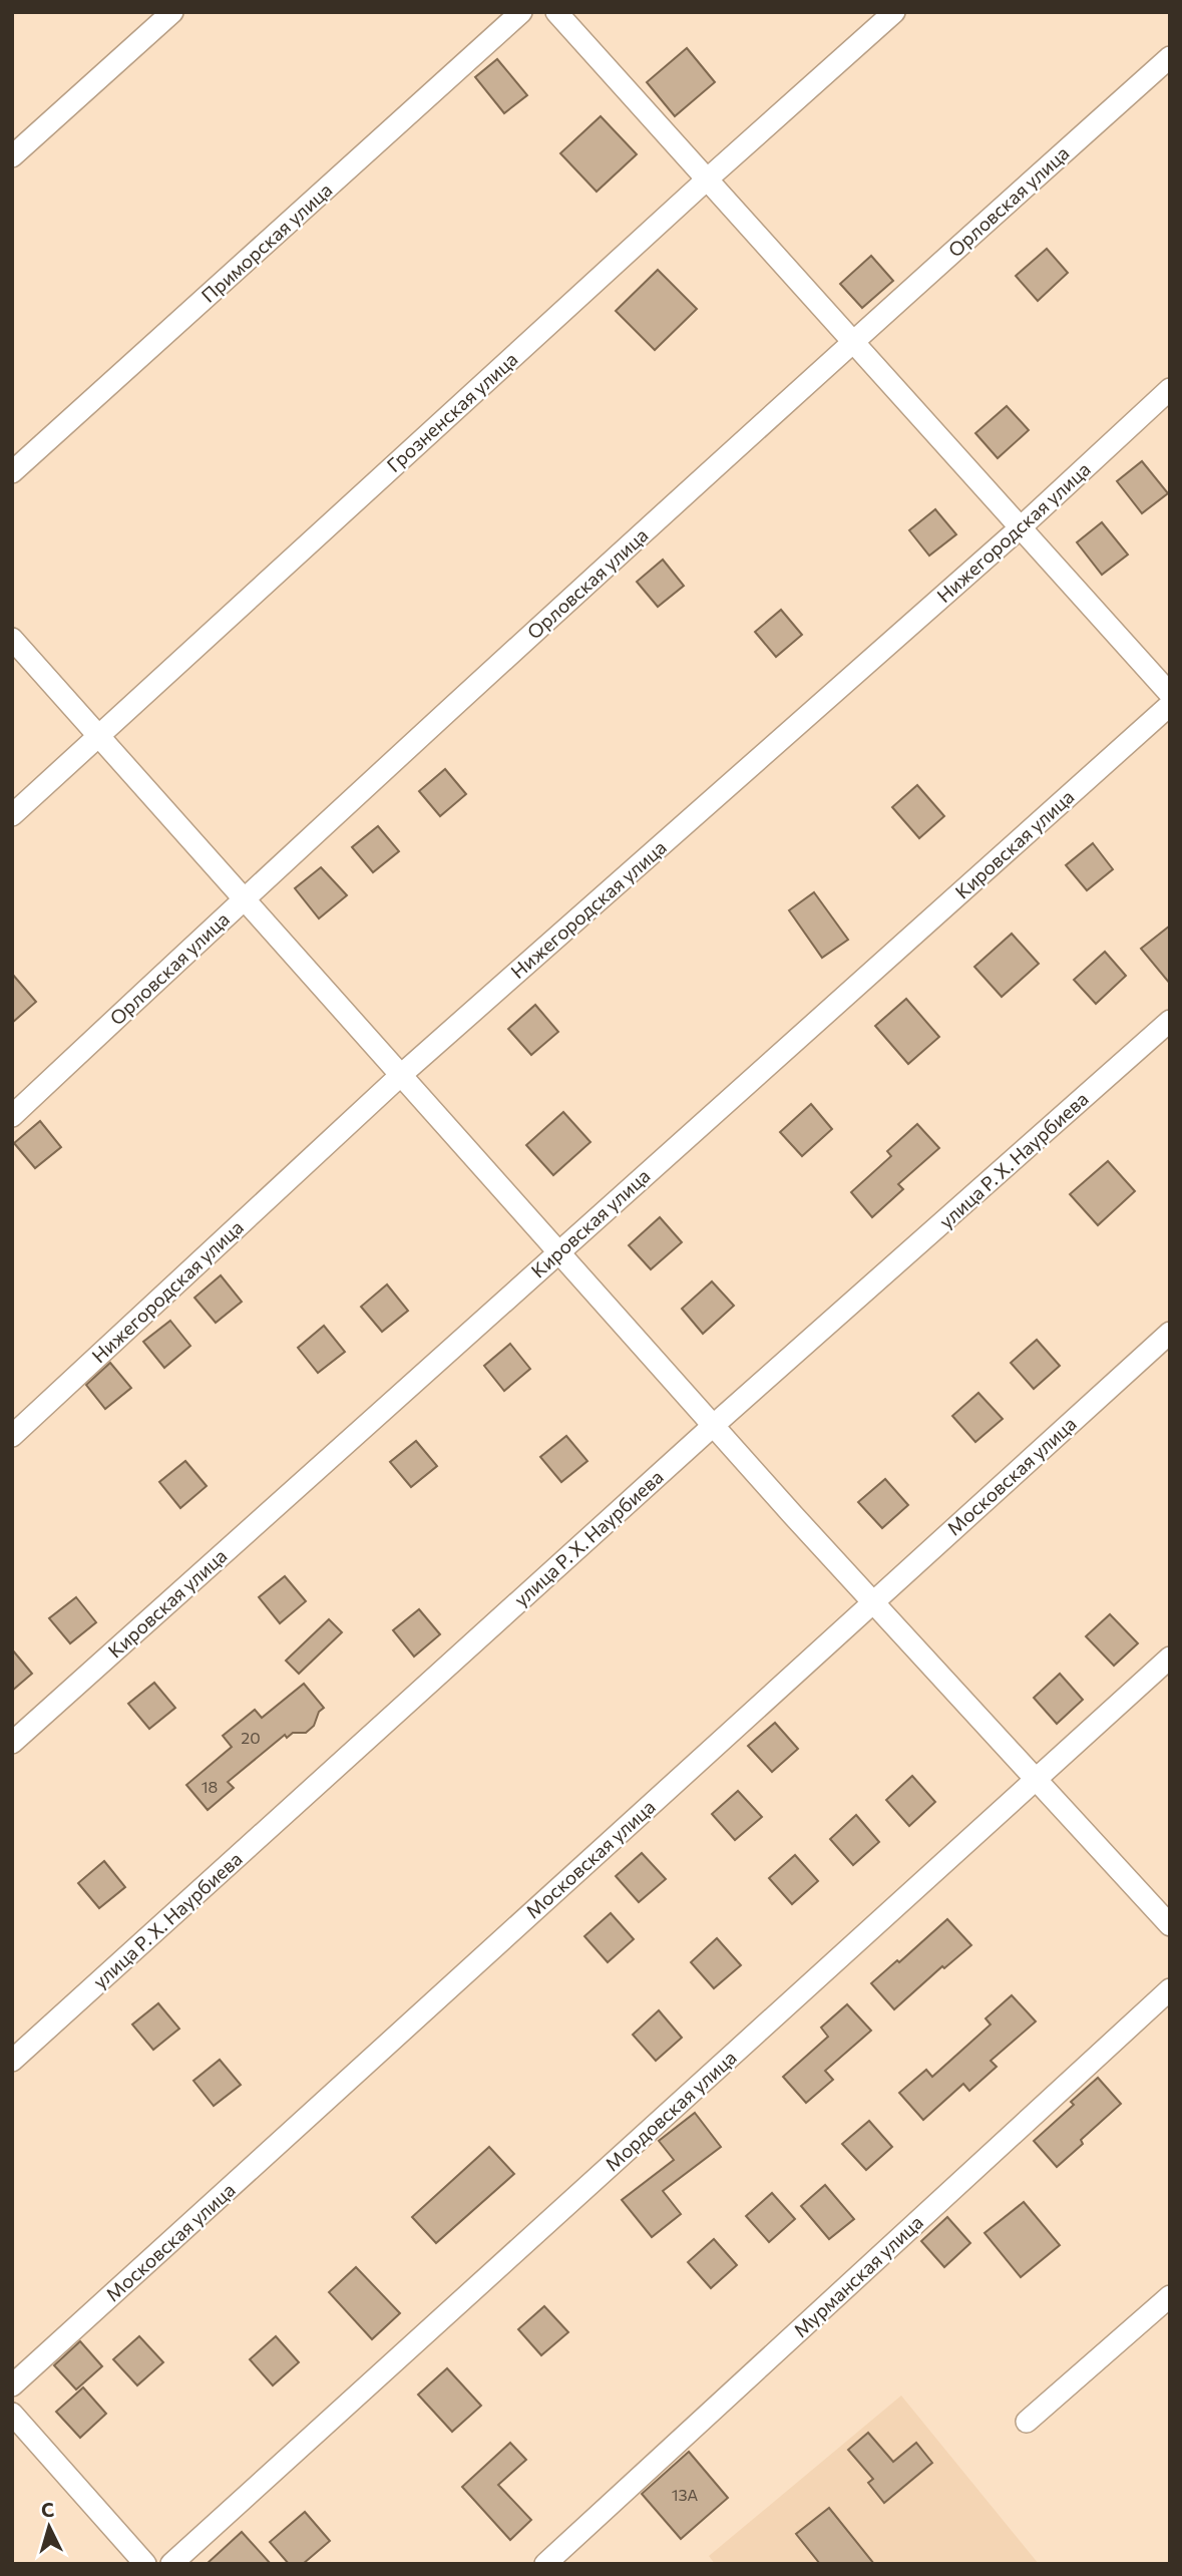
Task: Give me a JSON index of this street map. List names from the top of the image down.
{
  "streets": {
    "street": [
      "Орловская улица",
      "Приморская улица",
      "Грозненская улица",
      "Нижегородская улица",
      "Кировская улица",
      "улица Р. Х. Наурбиева",
      "Московская улица",
      "Мордовская улица",
      "Мурманская улица"
    ]
  },
  "house_numbers": ["20", "18", "13А"],
  "north": "top"
}
